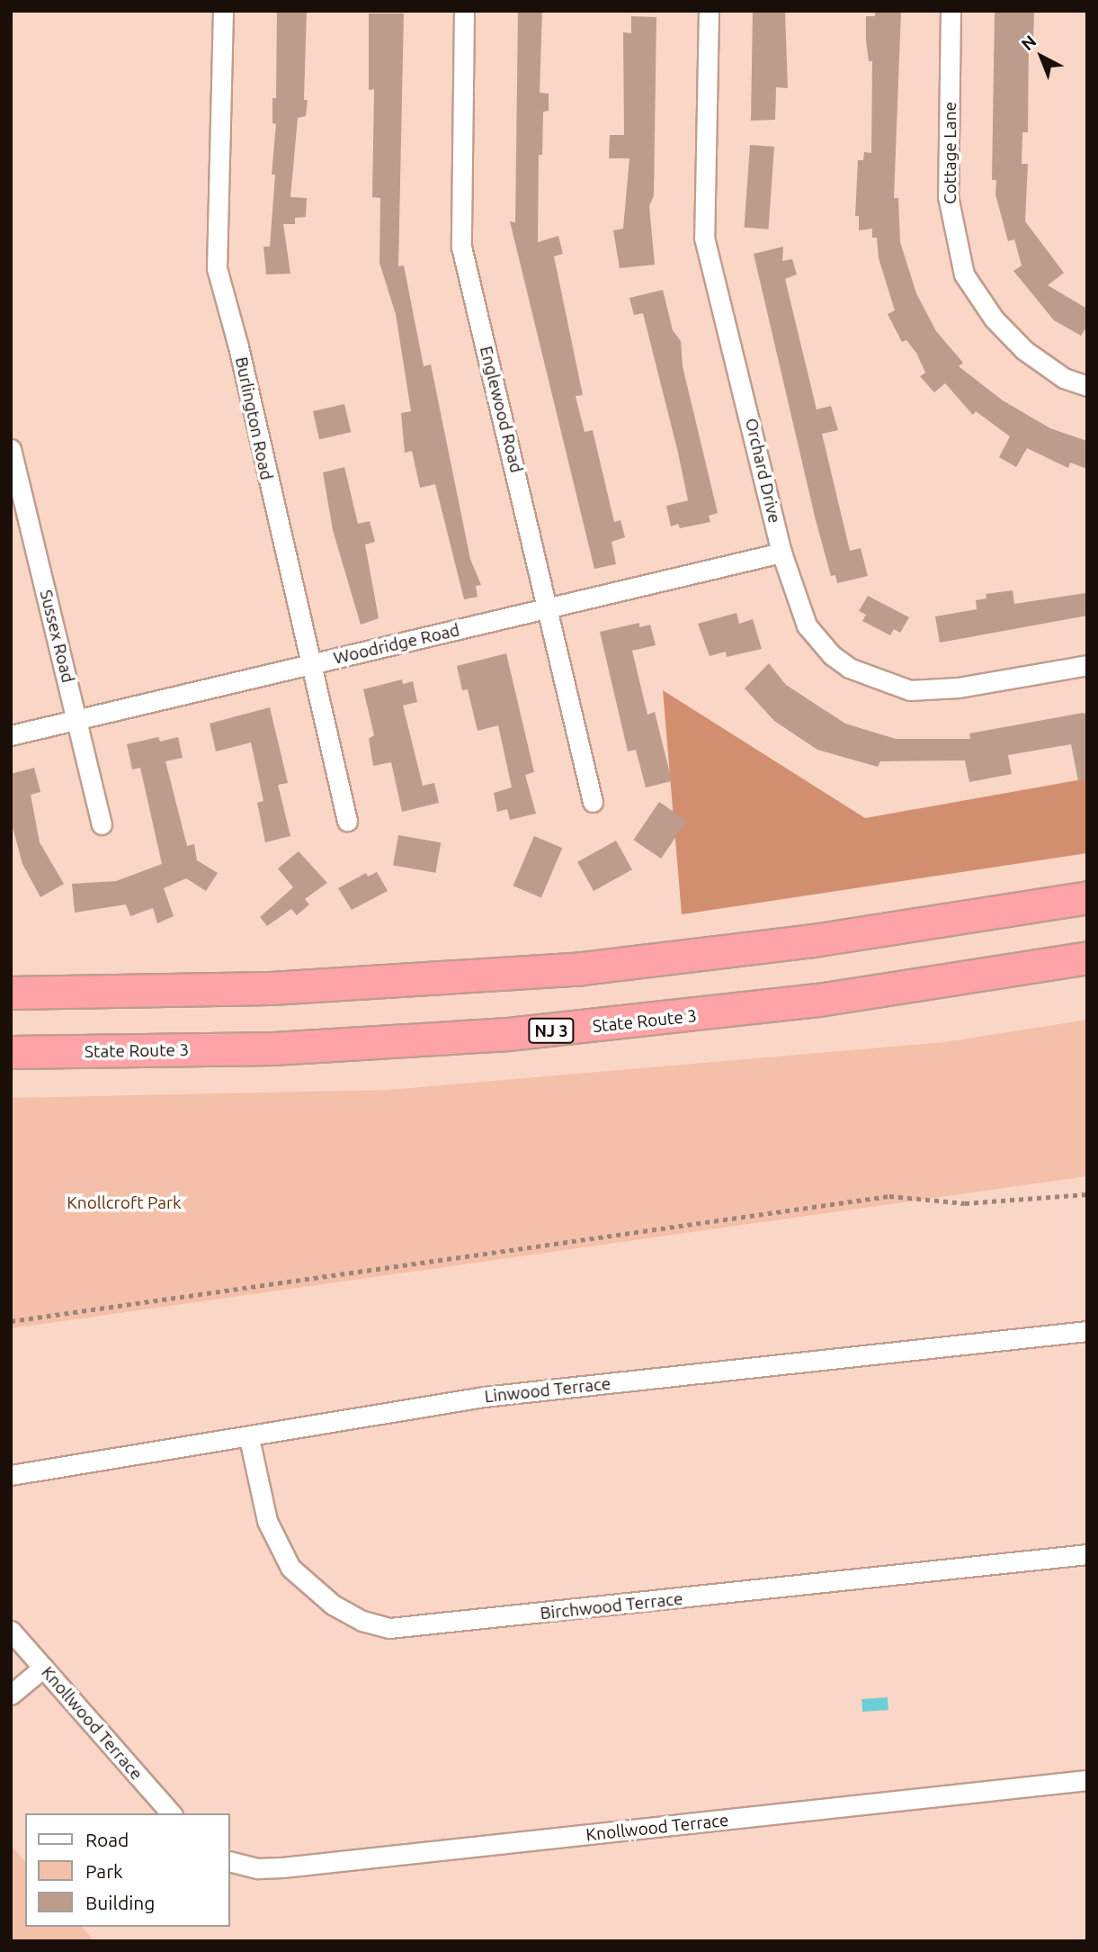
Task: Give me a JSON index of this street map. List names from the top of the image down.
{
  "streets": {
    "highway": ["State Route 3", "NJ 3"],
    "street": [
      "Cottage Lane",
      "Englewood Road",
      "Burlington Road",
      "Orchard Drive",
      "Sussex Road",
      "Woodridge Road",
      "Linwood Terrace",
      "Birchwood Terrace",
      "Knollwood Terrace"
    ]
  },
  "crossings": [
    ["Englewood Road", "Woodridge Road"],
    ["Burlington Road", "Woodridge Road"],
    ["Orchard Drive", "Woodridge Road"],
    ["Sussex Road", "Woodridge Road"],
    ["Linwood Terrace", "Birchwood Terrace"]
  ],
  "parks": ["Knollcroft Park"],
  "legend": ["Road", "Park", "Building"],
  "north": "top left"
}
